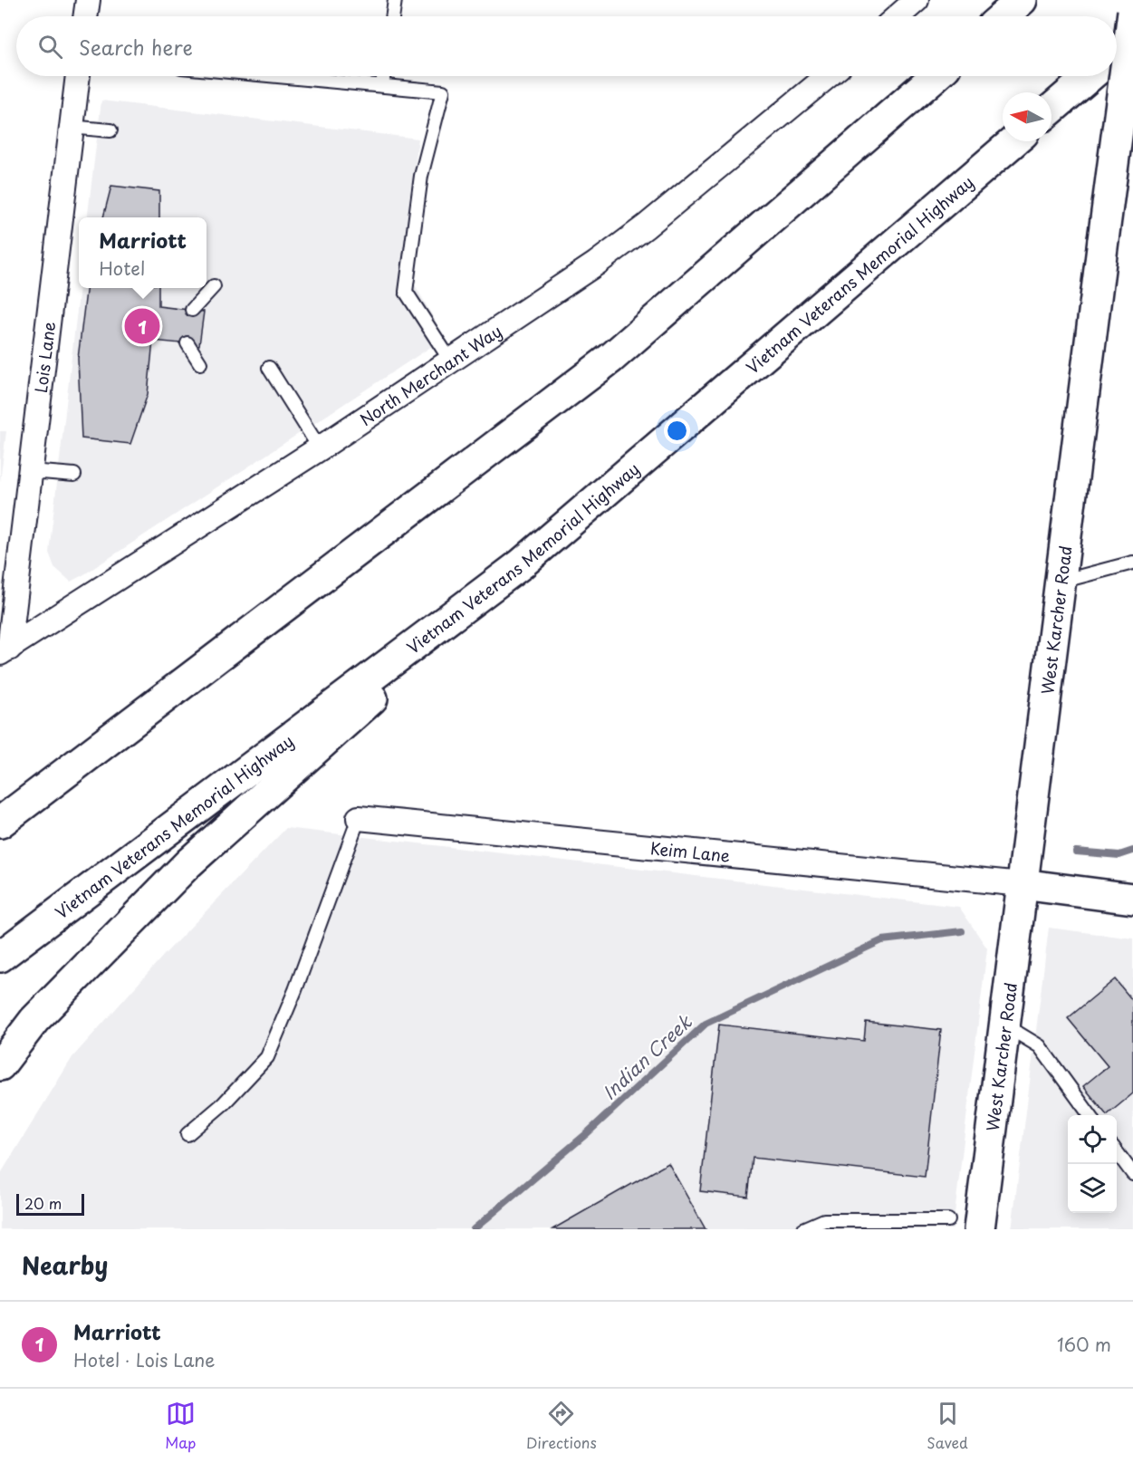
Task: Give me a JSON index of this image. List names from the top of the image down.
{
  "streets": {
    "main road": ["Vietnam Veterans Memorial Highway", "West Karcher Road"],
    "street": ["Lois Lane", "North Merchant Way", "Keim Lane"]
  },
  "crossings": [
    ["Lois Lane", "North Merchant Way"],
    ["West Karcher Road", "Keim Lane"]
  ],
  "water": ["Indian Creek"],
  "scale_bar": "20 m",
  "north": "left",
  "page": {
    "search": "Search here",
    "popup": ["Marriott", "Hotel"],
    "pins": "1",
    "scale": "20 m",
    "heading": "Nearby",
    "list": [
      {
        "mark": "1",
        "name": "Marriott",
        "note": "Hotel · Lois Lane",
        "value": "160 m"
      }
    ],
    "nav": ["Map", "Directions", "Saved"]
  }
}
